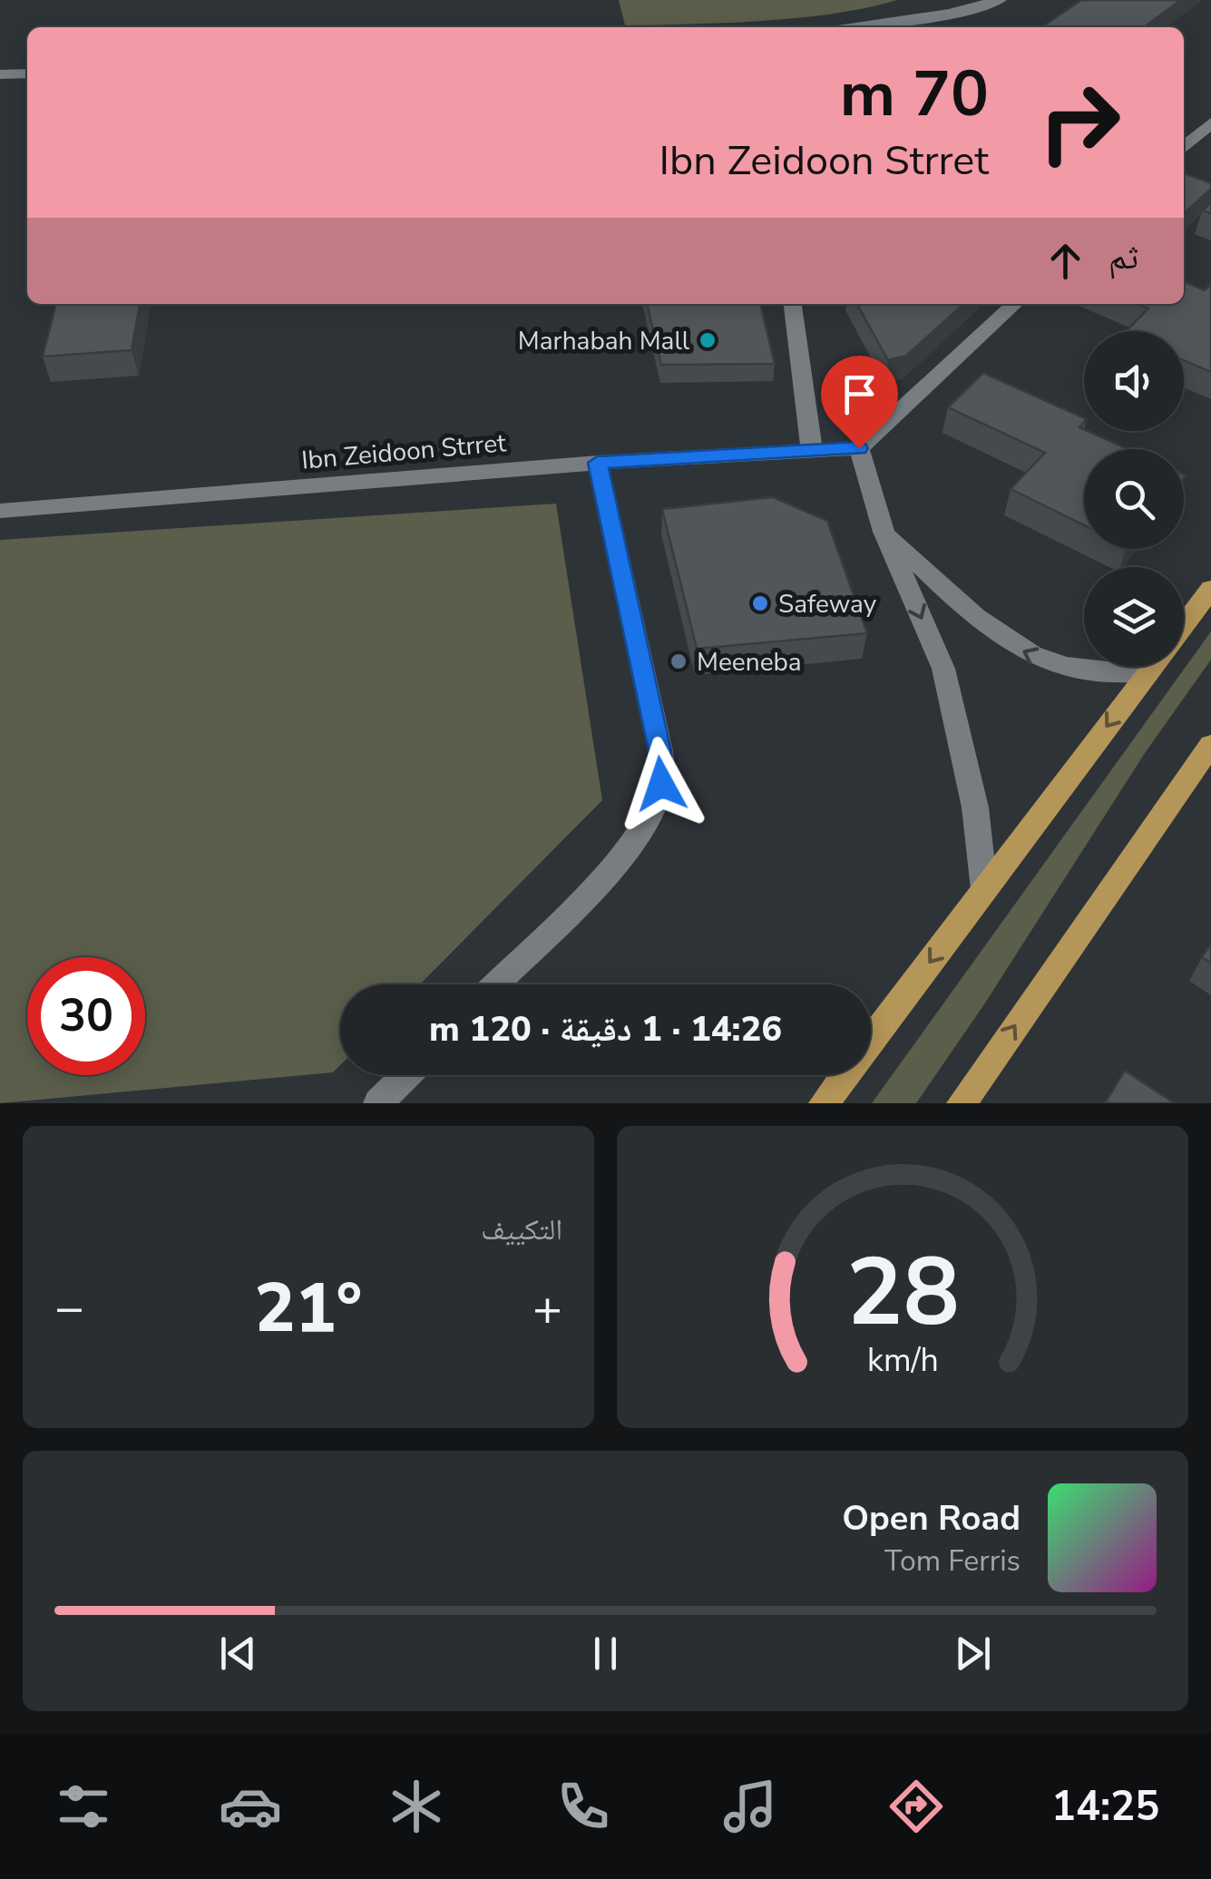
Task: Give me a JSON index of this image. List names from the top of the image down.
{
  "streets": {
    "street": ["Ibn Zeidoon Strret"]
  },
  "places": ["Marhabah Mall", "Safeway", "Meeneba"],
  "page": {
    "turn": ["70 m", "Ibn Zeidoon Strret"],
    "then": "ثم",
    "limit": "30",
    "trip": "14:26 · 1 دقيقة · 120 m",
    "tile": "التكييف",
    "heat": ["−", "21°", "+"],
    "song": ["Open Road", "Tom Ferris"],
    "tabs": "14:25",
    "gauge": ["28", "km/h"]
  }
}
